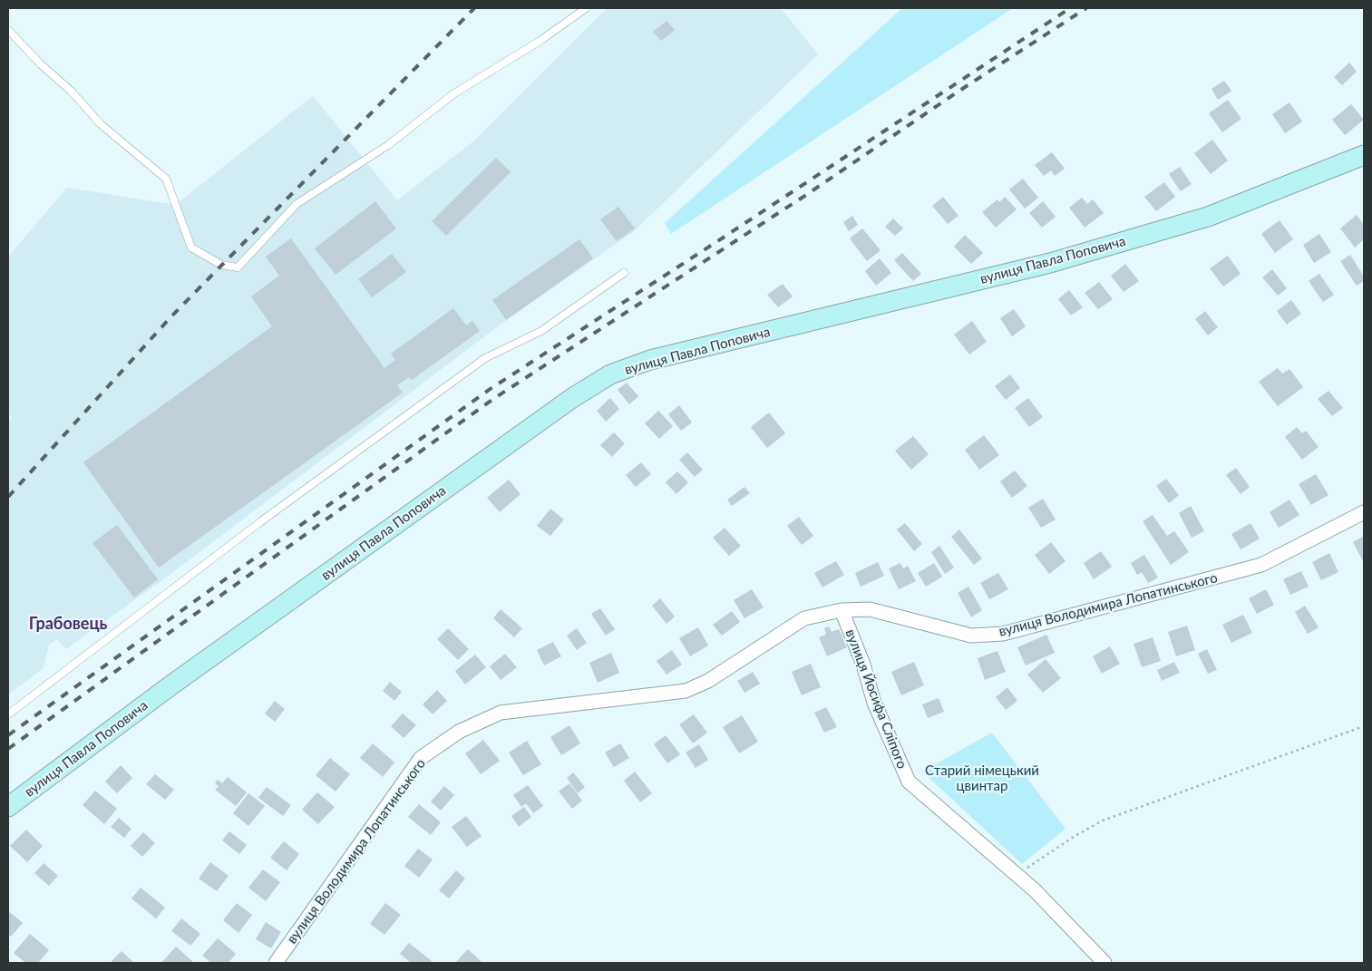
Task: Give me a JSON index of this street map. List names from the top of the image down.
{
  "streets": {
    "street": ["вулиця Павла Поповича", "вулиця Володимира Лопатинського", "вулиця Йосифа Сліпого"]
  },
  "crossings": [
    ["вулиця Володимира Лопатинського", "вулиця Йосифа Сліпого"]
  ],
  "districts": ["Грабовець"],
  "parks": ["Старий німецький цвинтар"]
}
